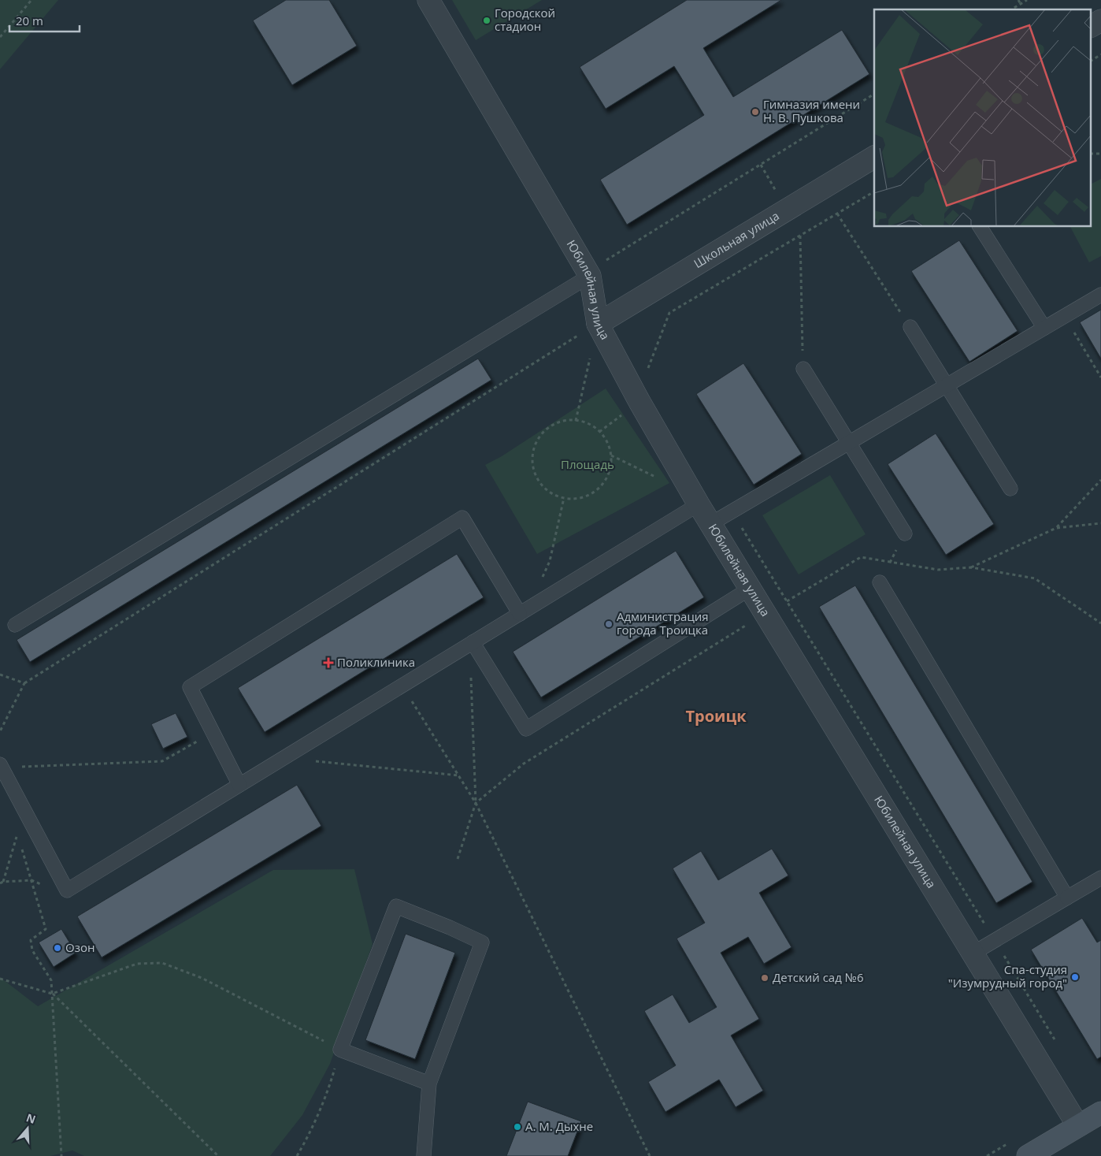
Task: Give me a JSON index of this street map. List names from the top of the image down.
{
  "streets": {
    "street": ["Школьная улица", "Юбилейная улица"]
  },
  "crossings": [
    ["Школьная улица", "Юбилейная улица"]
  ],
  "districts": ["Троицк"],
  "parks": ["Площадь"],
  "places": {
    "other": [
      "Городской стадион",
      "Гимназия имени Н. В. Пушкова",
      "Администрация города Троицка",
      "Озон",
      "Спа-студия \"Изумрудный город\"",
      "Детский сад №6",
      "А. М. Дыхне"
    ],
    "health": ["Поликлиника"]
  },
  "scale_bar": "20 m",
  "north": "top"
}
